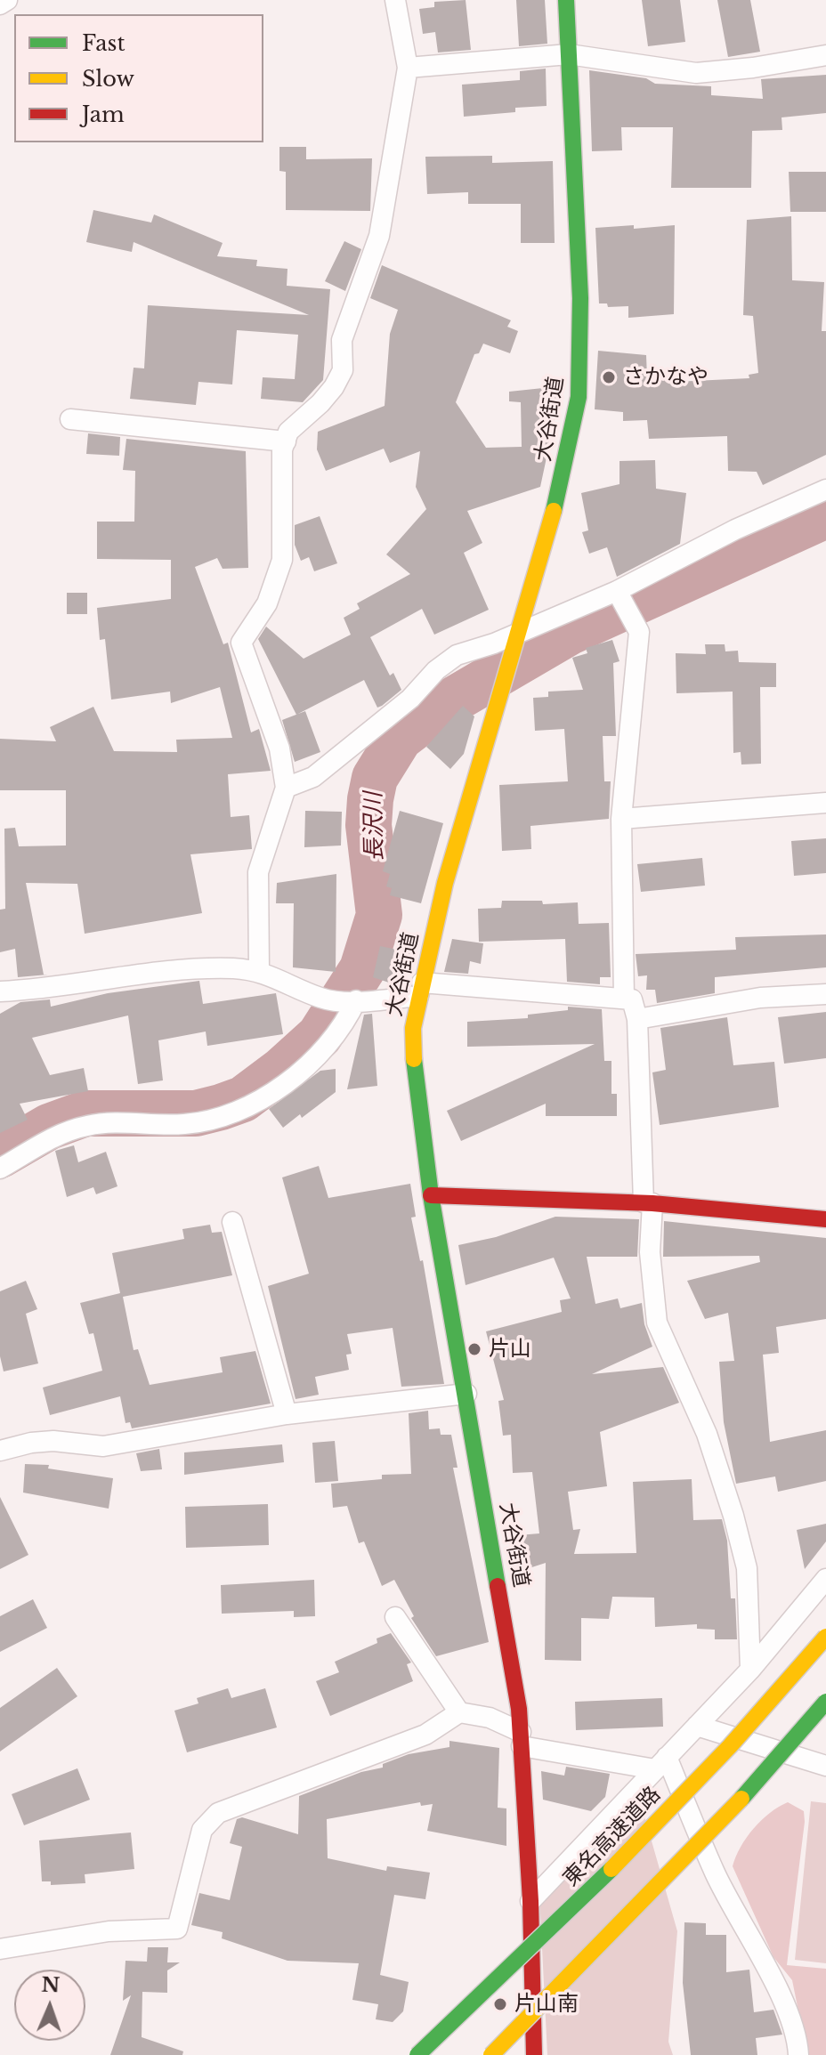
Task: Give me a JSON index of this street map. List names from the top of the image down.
{
  "streets": {
    "main road": ["大谷街道", "東名高速道路"]
  },
  "water": ["長沢川"],
  "places": ["さかなや", "片山", "片山南"],
  "legend": ["Fast", "Slow", "Jam"],
  "north": "top"
}
